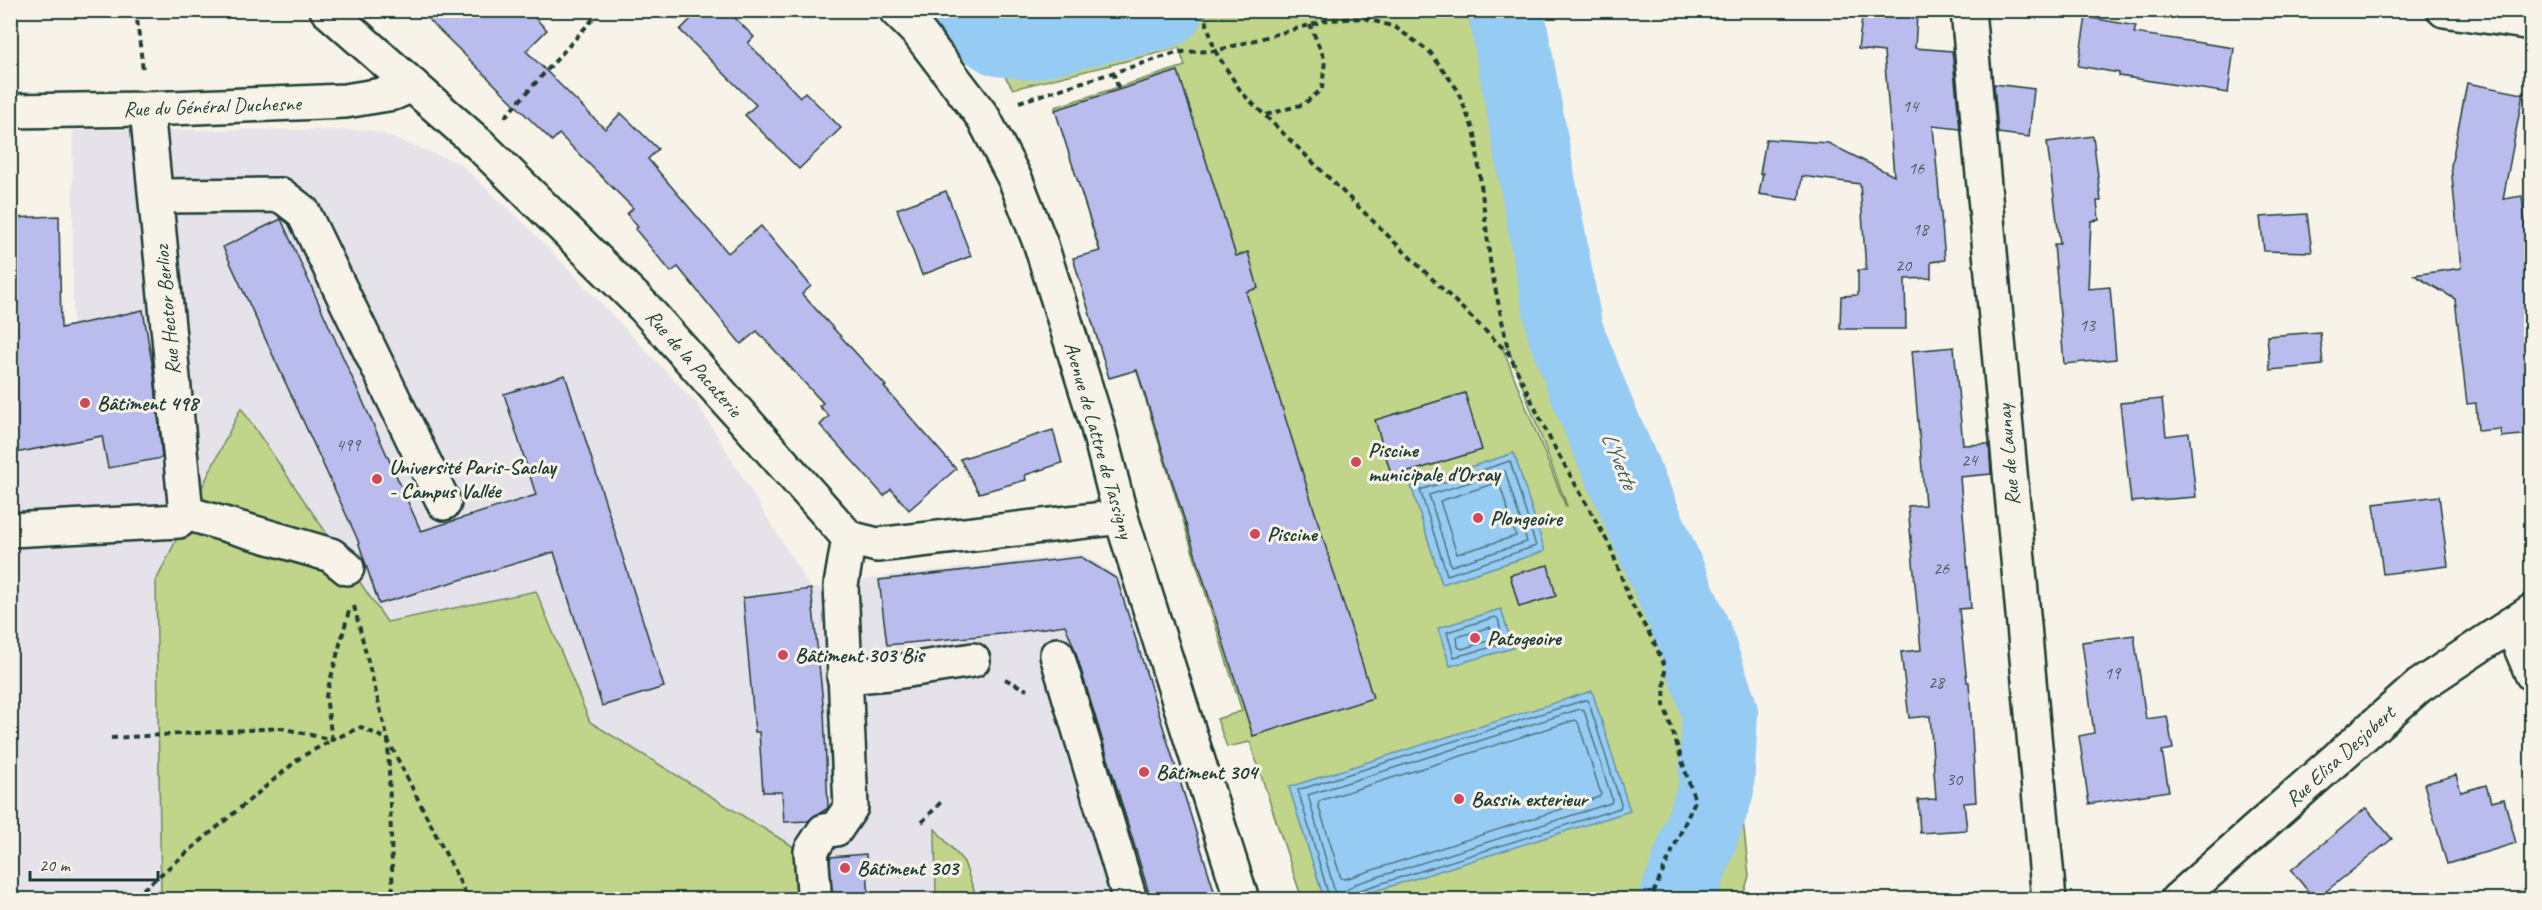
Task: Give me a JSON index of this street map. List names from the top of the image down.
{
  "streets": {
    "street": [
      "Rue du Général Duchesne",
      "Rue Hector Berlioz",
      "Rue de la Pacaterie",
      "Avenue de Lattre de Tassigny",
      "Rue de Launay",
      "Rue Elisa Desjobert"
    ]
  },
  "crossings": [
    ["Rue du Général Duchesne", "Rue Hector Berlioz"],
    ["Rue du Général Duchesne", "Rue de la Pacaterie"]
  ],
  "water": ["L'Yvette"],
  "places": [
    "Bâtiment 498",
    "Piscine municipale d'Orsay",
    "Université Paris-Saclay - Campus Vallée",
    "Plongeoire",
    "Piscine",
    "Patogeoire",
    "Bâtiment 303 Bis",
    "Bâtiment 304",
    "Bassin exterieur",
    "Bâtiment 303"
  ],
  "house_numbers": [
    "14",
    "16",
    "18",
    "20",
    "13",
    "499",
    "24",
    "26",
    "19",
    "28",
    "30"
  ],
  "scale_bar": "20 m"
}
